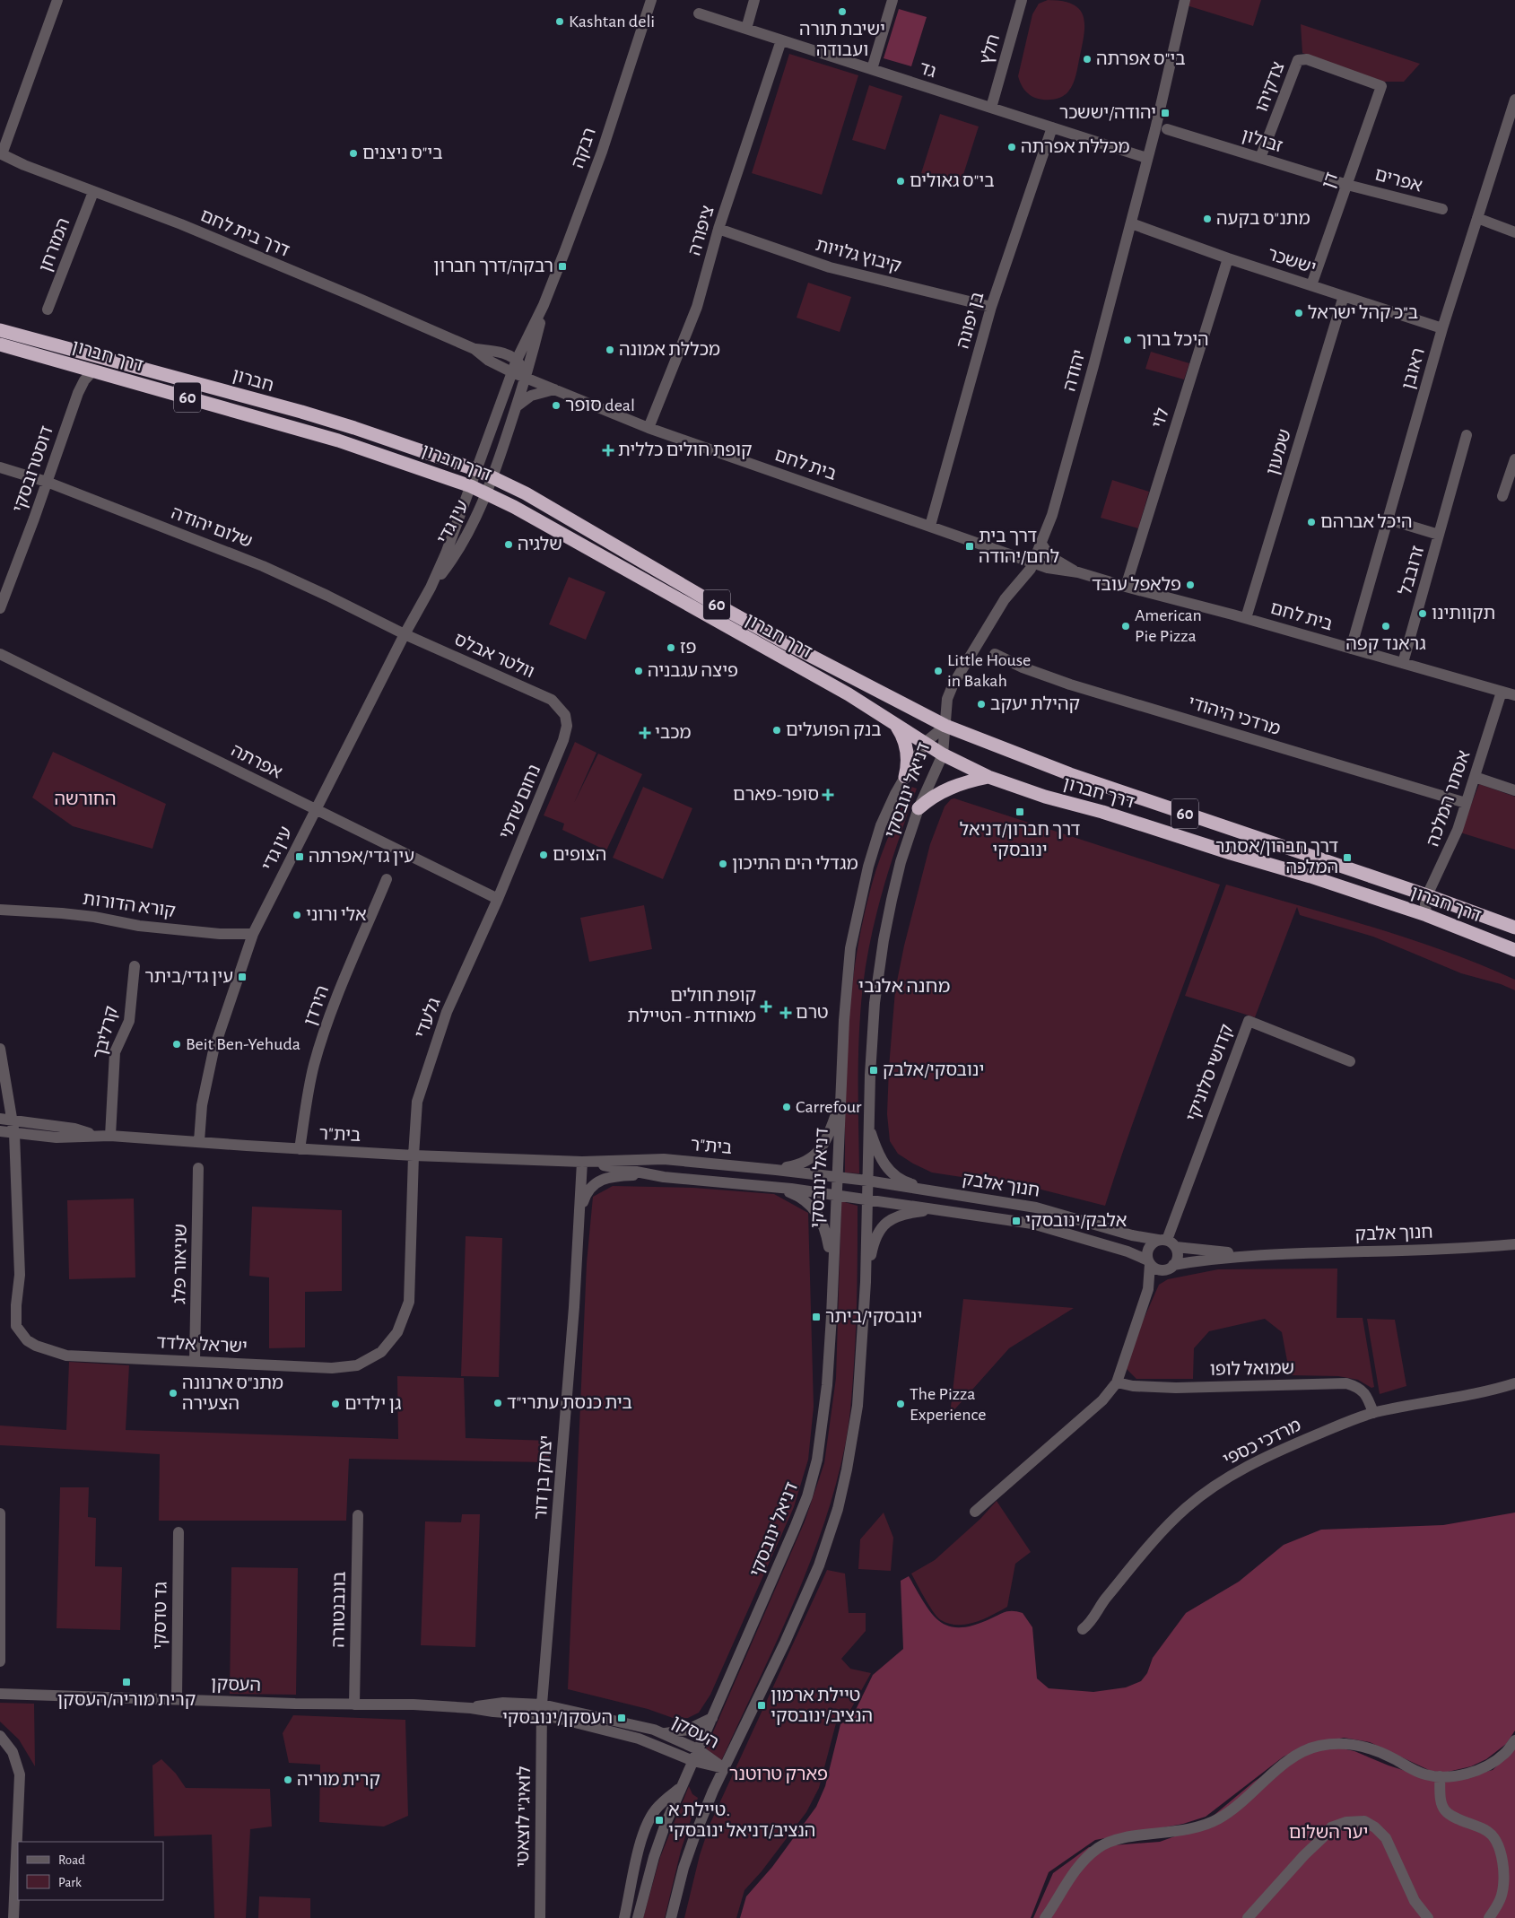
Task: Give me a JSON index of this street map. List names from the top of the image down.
{
  "streets": {
    "highway": ["דרך חברון", "חברון", "60"],
    "street": [
      "חלץ",
      "גד",
      "צדקיהו",
      "זבולון",
      "רבקה",
      "דן",
      "אפרים",
      "ציפורה",
      "דרך בית לחם",
      "המזרחן",
      "קיבוץ גלויות",
      "יששכר",
      "בן יפונה",
      "ראובן",
      "יהודה",
      "לוי",
      "שמעון",
      "בית לחם",
      "דוסטרובסקי",
      "עין גדי",
      "שלום יהודה",
      "זרובבל",
      "וולטר אבלס",
      "מרדכי היהודי",
      "אפרתה",
      "דניאל ינובסקי",
      "אסתר המלכה",
      "נחום שדמי",
      "קורא הדורות",
      "הירדן",
      "גלעדי",
      "קרליבך",
      "קדושי סלוניקי",
      "בית\"ר",
      "חנוך אלבק",
      "שניאור פלג",
      "ישראל אלדד",
      "שמואל לופו",
      "מרדכי כספי",
      "יצחק בן דור",
      "בונבנטורה",
      "גד טדסקי",
      "העסקן",
      "לואיג'י לוצאטי"
    ]
  },
  "crossings": [
    ["חלץ", "גד"],
    ["גד", "ציפורה"],
    ["גד", "בן יפונה"],
    ["גד", "יהודה"],
    ["צדקיהו", "זבולון"],
    ["צדקיהו", "דן"],
    ["זבולון", "דן"],
    ["זבולון", "אפרים"],
    ["רבקה", "דרך בית לחם"],
    ["רבקה", "דרך חברון"],
    ["רבקה", "חברון"],
    ["רבקה", "בית לחם"],
    ["רבקה", "עין גדי"],
    ["דן", "אפרים"],
    ["דן", "יששכר"],
    ["ציפורה", "קיבוץ גלויות"],
    ["ציפורה", "בית לחם"],
    ["דרך בית לחם", "המזרחן"],
    ["דרך בית לחם", "בית לחם"],
    ["קיבוץ גלויות", "בן יפונה"],
    ["יששכר", "ראובן"],
    ["יששכר", "יהודה"],
    ["יששכר", "לוי"],
    ["יששכר", "שמעון"],
    ["בן יפונה", "בית לחם"],
    ["דרך חברון", "יהודה"],
    ["דרך חברון", "חברון"],
    ["דרך חברון", "דוסטרובסקי"],
    ["דרך חברון", "עין גדי"],
    ["דרך חברון", "דניאל ינובסקי"],
    ["דרך חברון", "אסתר המלכה"],
    ["ראובן", "בית לחם"],
    ["יהודה", "בית לחם"],
    ["יהודה", "דניאל ינובסקי"],
    ["לוי", "בית לחם"],
    ["שמעון", "בית לחם"],
    ["בית לחם", "זרובבל"],
    ["בית לחם", "אסתר המלכה"],
    ["דוסטרובסקי", "שלום יהודה"],
    ["עין גדי", "שלום יהודה"],
    ["עין גדי", "וולטר אבלס"],
    ["עין גדי", "אפרתה"],
    ["עין גדי", "קורא הדורות"],
    ["עין גדי", "בית\"ר"],
    ["שלום יהודה", "וולטר אבלס"],
    ["וולטר אבלס", "נחום שדמי"],
    ["מרדכי היהודי", "אסתר המלכה"],
    ["אפרתה", "נחום שדמי"],
    ["אפרתה", "גלעדי"],
    ["דניאל ינובסקי", "בית\"ר"],
    ["דניאל ינובסקי", "חנוך אלבק"],
    ["דניאל ינובסקי", "העסקן"],
    ["נחום שדמי", "גלעדי"],
    ["הירדן", "בית\"ר"],
    ["גלעדי", "בית\"ר"],
    ["גלעדי", "ישראל אלדד"],
    ["קרליבך", "בית\"ר"],
    ["קדושי סלוניקי", "חנוך אלבק"],
    ["בית\"ר", "חנוך אלבק"],
    ["בית\"ר", "ישראל אלדד"],
    ["בית\"ר", "יצחק בן דור"],
    ["שניאור פלג", "ישראל אלדד"],
    ["שמואל לופו", "מרדכי כספי"],
    ["יצחק בן דור", "העסקן"],
    ["יצחק בן דור", "לואיג'י לוצאטי"],
    ["בונבנטורה", "העסקן"],
    ["גד טדסקי", "העסקן"],
    ["העסקן", "לואיג'י לוצאטי"]
  ],
  "districts": ["מחנה אלנבי"],
  "parks": ["החורשה", "פארק טרוטנר", "יער השלום"],
  "places": {
    "other": [
      "ישיבת תורה ועבודה",
      "Kashtan deli",
      "בי\"ס אפרתה",
      "מכללת אפרתה",
      "בי\"ס ניצנים",
      "בי\"ס גאולים",
      "מתנ\"ס בקעה",
      "ב\"כ קהל ישראל",
      "היכל ברוך",
      "מכללת אמונה",
      "סופר deal",
      "היכל אברהם",
      "שלגיה",
      "פלאפל עובד",
      "תקוותינו",
      "American Pie Pizza",
      "גראנד קפה",
      "פז",
      "פיצה עגבניה",
      "Little House in Bakah",
      "קהילת יעקב",
      "בנק הפועלים",
      "הצופים",
      "מגדלי הים התיכון",
      "אלי ורוני",
      "Beit Ben-Yehuda",
      "Carrefour",
      "מתנ\"ס ארנונה הצעירה",
      "בית כנסת עתרי\"ד",
      "גן ילדים",
      "The Pizza Experience",
      "קרית מוריה"
    ],
    "transit": [
      "יהודה/יששכר",
      "רבקה/דרך חברון",
      "דרך בית לחם/יהודה",
      "דרך חברון/דניאל ינובסקי",
      "עין גדי/אפרתה",
      "דרך חברון/אסתר המלכה",
      "עין גדי/ביתר",
      "ינובסקי/אלבק",
      "אלבק/ינובסקי",
      "ינובסקי/ביתר",
      "קרית מוריה/העסקן",
      "טיילת ארמון הנציב/ינובסקי",
      "העסקן/ינובסקי",
      "טיילת א. הנציב/דניאל ינובסקי"
    ],
    "health": [
      "קופת חולים כללית",
      "מכבי",
      "סופר-פארם",
      "קופת חולים מאוחדת - הטיילת",
      "טרם"
    ]
  },
  "legend": ["Road", "Park"]
}
